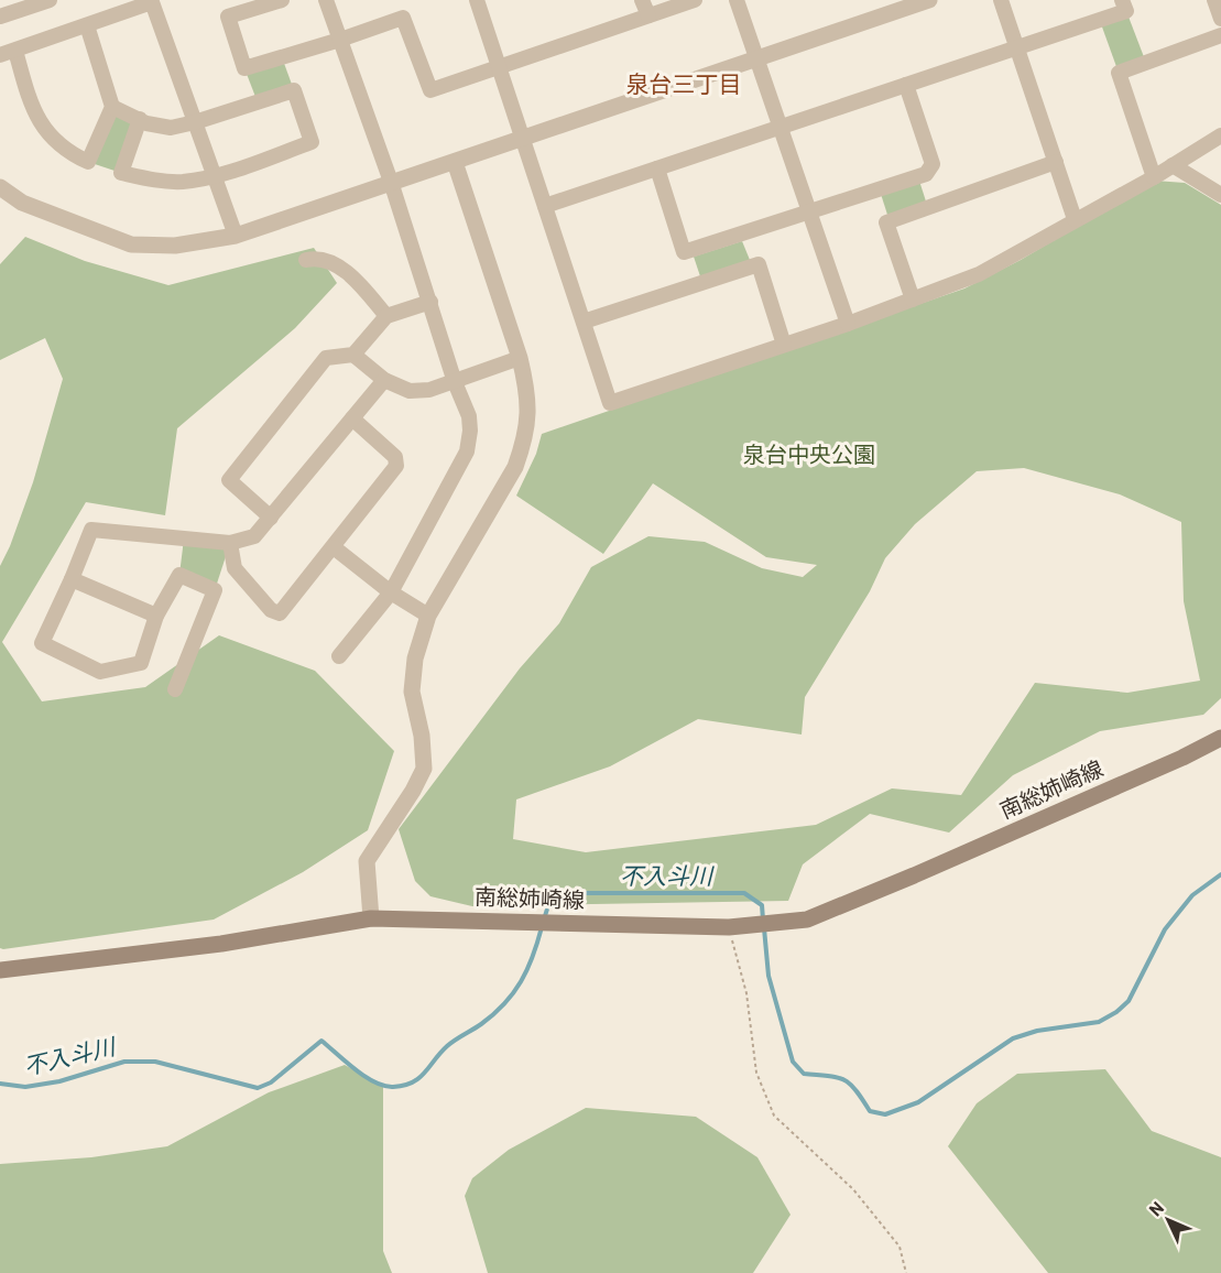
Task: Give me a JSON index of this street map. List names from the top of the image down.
{
  "streets": {
    "main road": ["南総姉崎線"]
  },
  "districts": ["泉台三丁目"],
  "water": ["不入斗川"],
  "parks": ["泉台中央公園"],
  "north": "top left"
}
